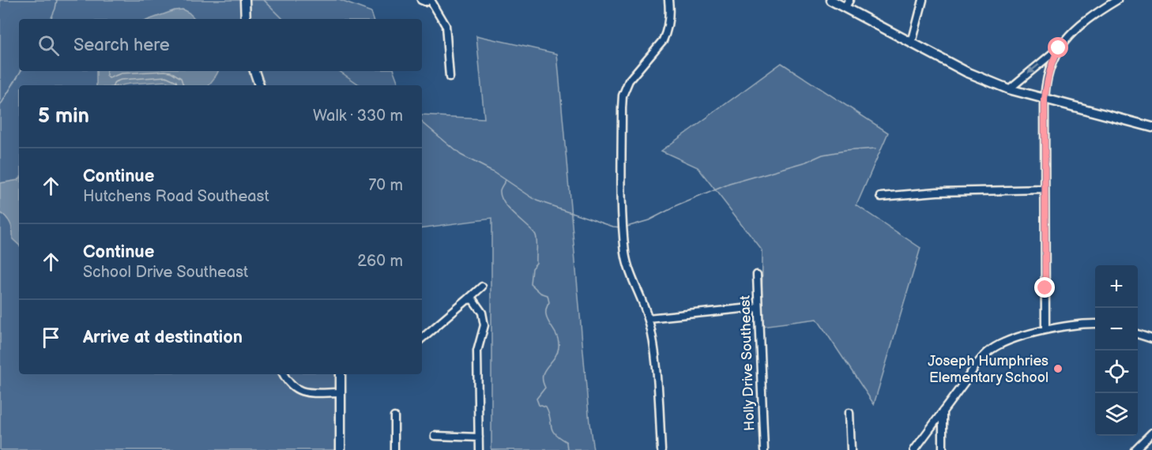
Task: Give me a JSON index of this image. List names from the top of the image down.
{
  "streets": {
    "street": ["Holly Drive Southeast"]
  },
  "places": ["Joseph Humphries Elementary School"],
  "page": {
    "search": "Search here",
    "heading": ["5 min", "Walk · 330 m"],
    "list": [
      ["Continue", "Hutchens Road Southeast", "70 m"],
      ["Continue", "School Drive Southeast", "260 m"],
      "Arrive at destination"
    ],
    "map_buttons": ["+", "−"]
  }
}
